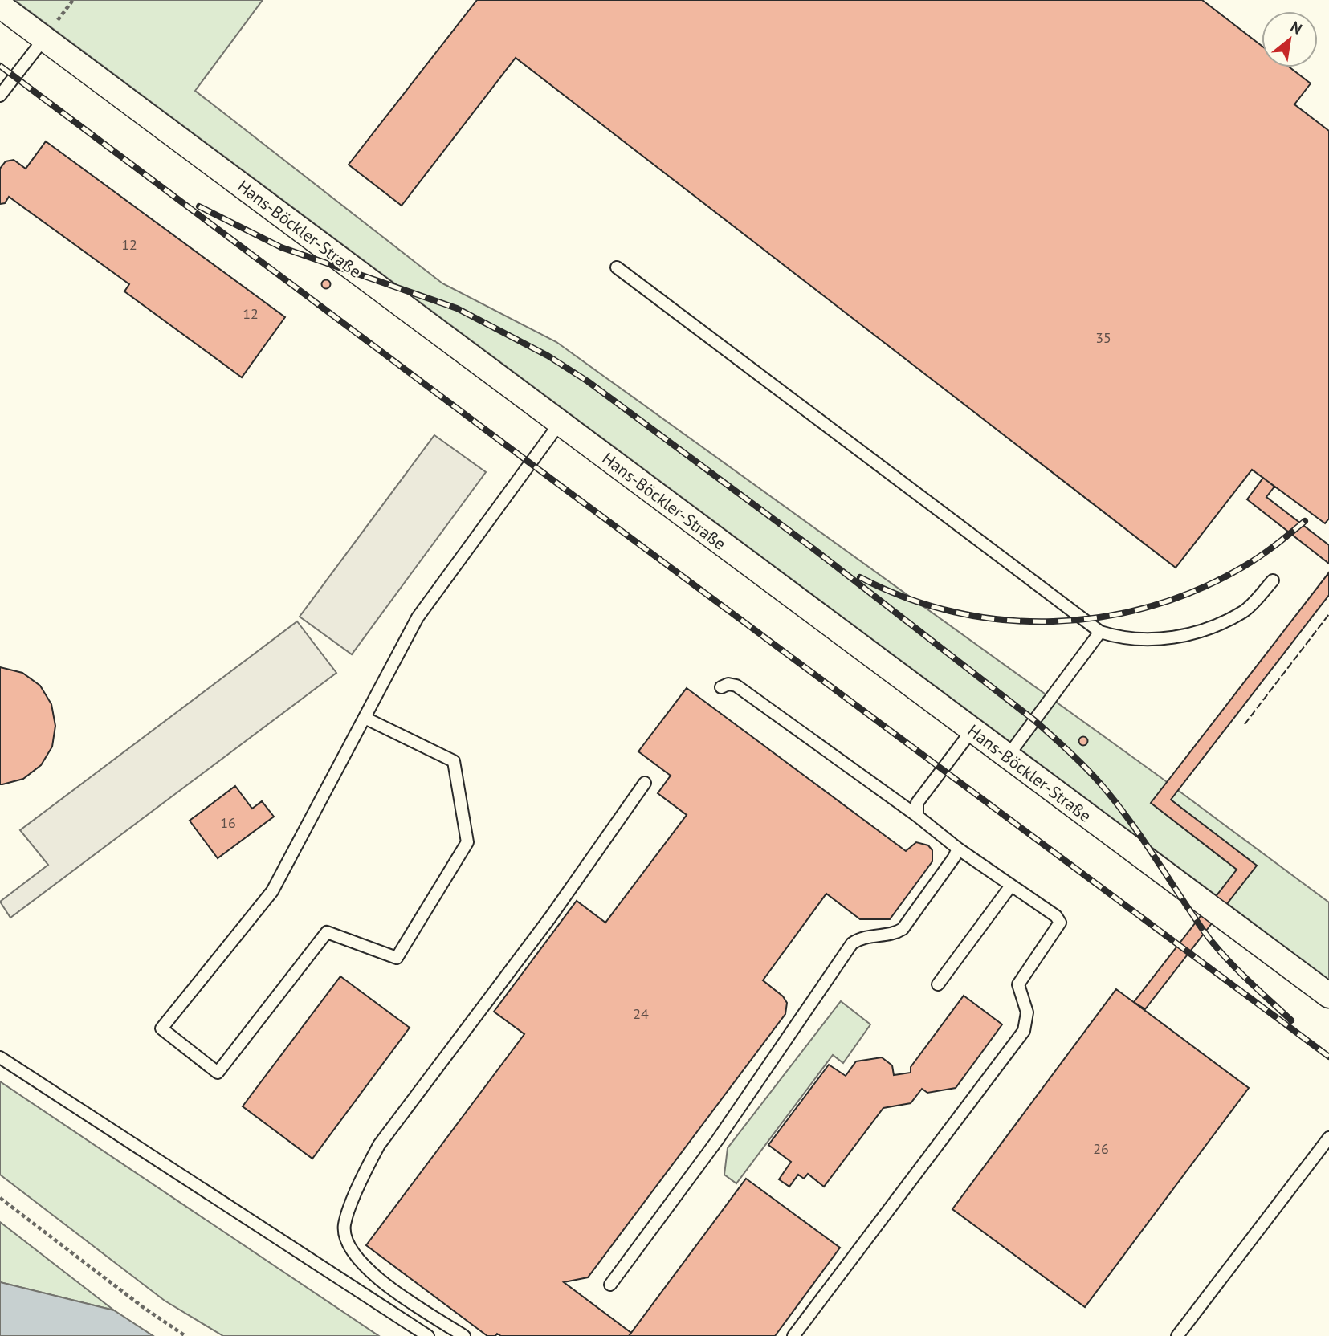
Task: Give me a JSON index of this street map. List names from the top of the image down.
{
  "streets": {
    "street": ["Hans-Böckler-Straße"]
  },
  "house_numbers": [
    "12",
    "12",
    "35",
    "16",
    "24",
    "26"
  ],
  "north": "top right"
}
